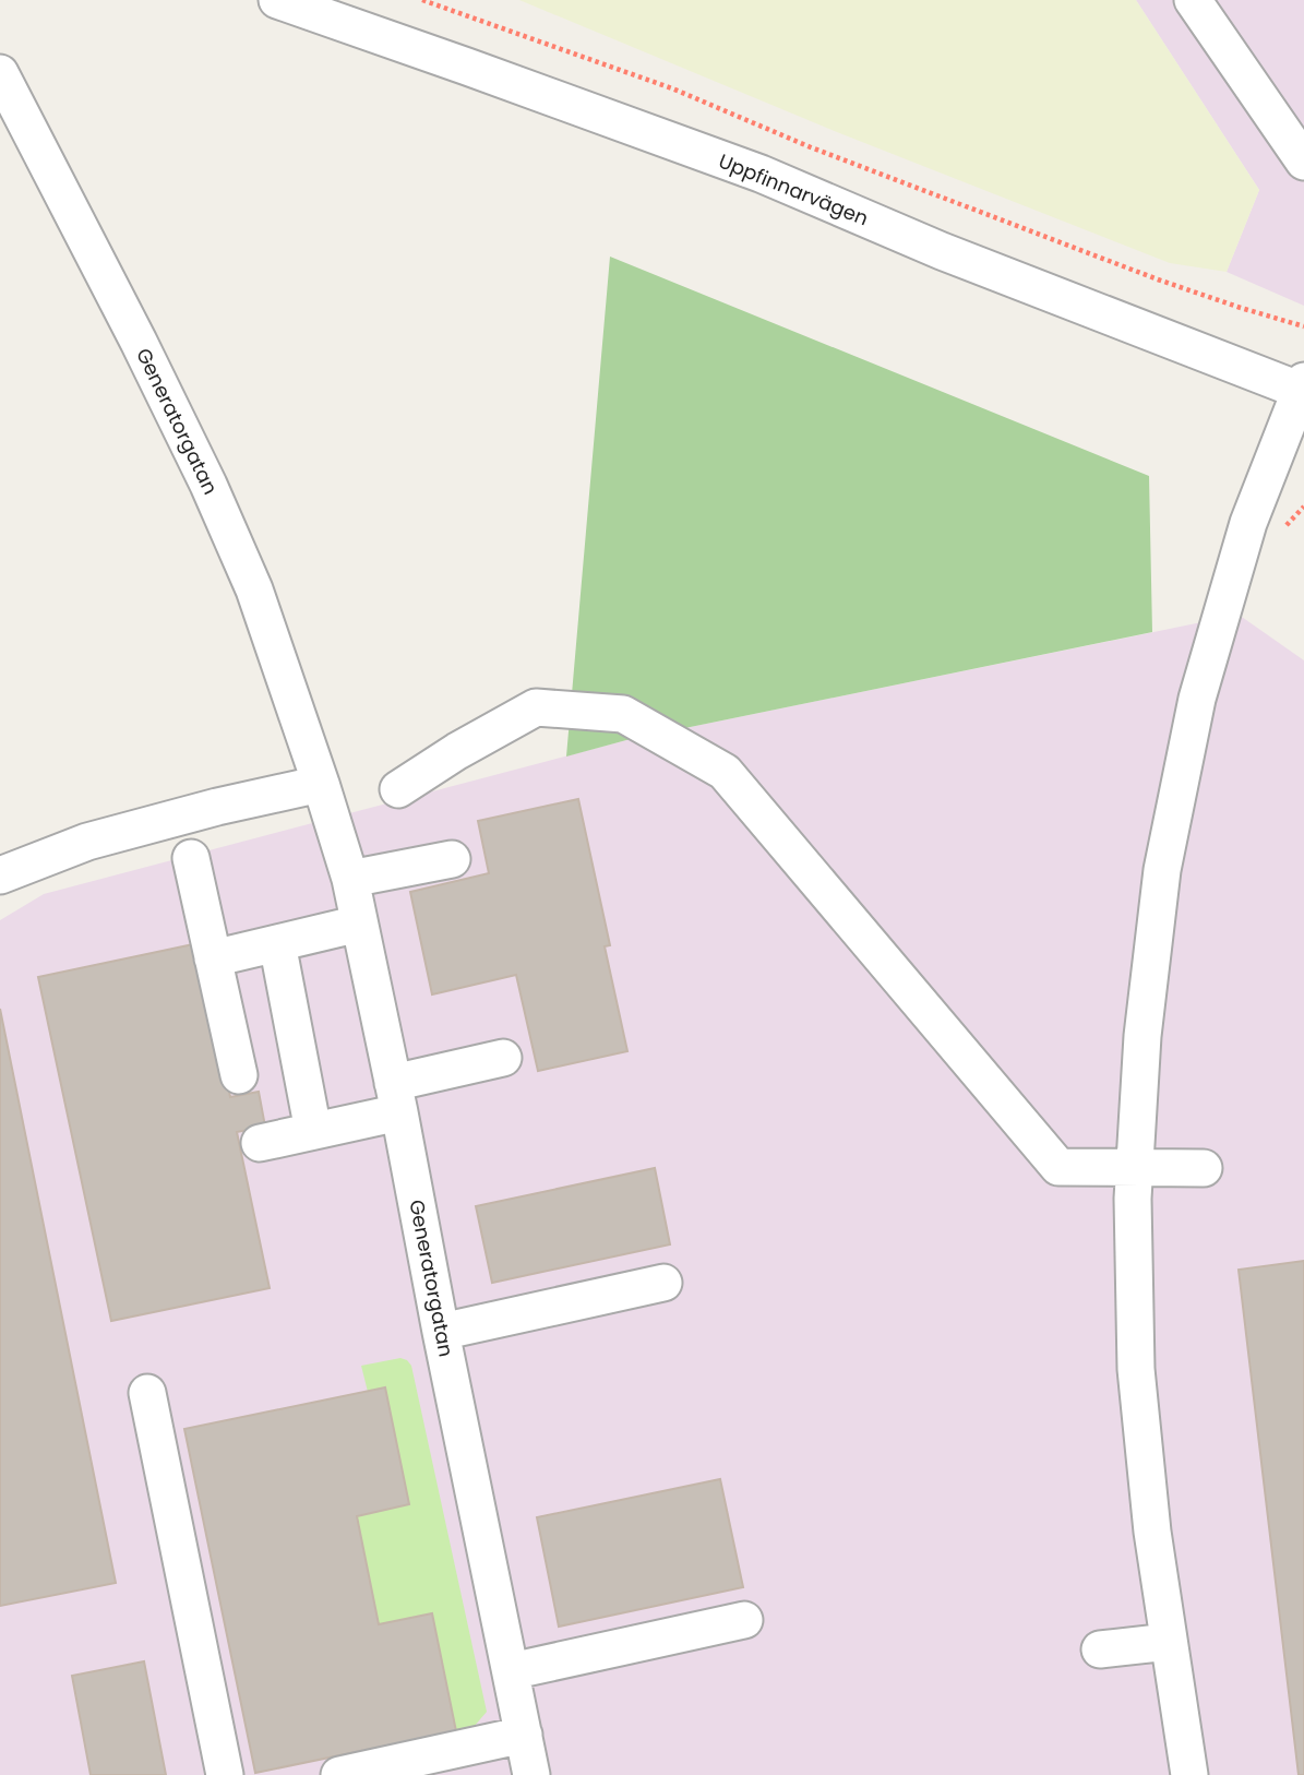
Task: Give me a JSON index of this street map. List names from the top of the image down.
{
  "streets": {
    "street": ["Uppfinnarvägen", "Generatorgatan"]
  }
}
